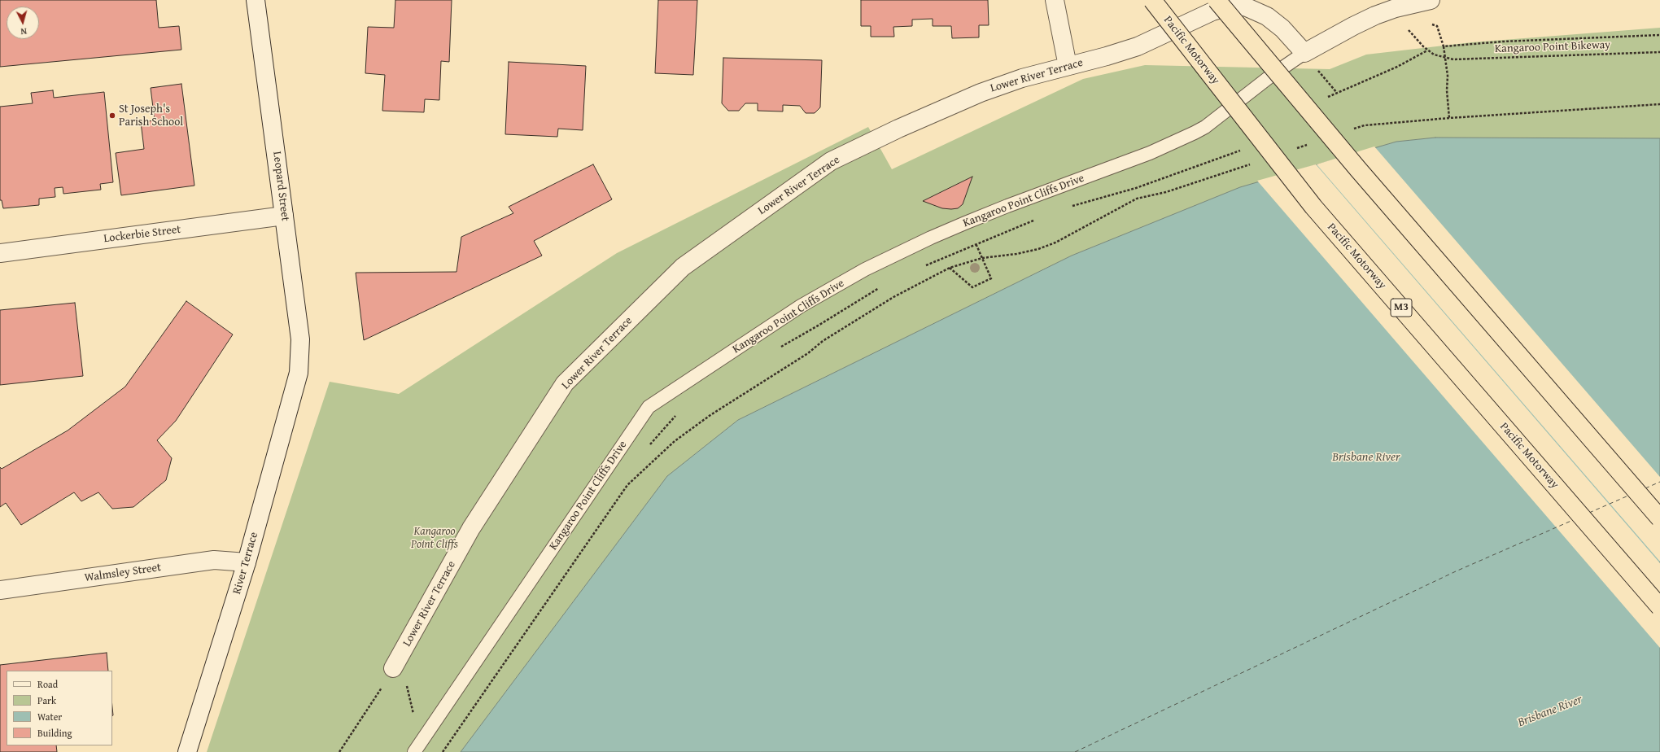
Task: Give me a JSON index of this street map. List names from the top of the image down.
{
  "streets": {
    "highway": ["Pacific Motorway", "M3"],
    "street": [
      "Lower River Terrace",
      "Leopard Street",
      "Lockerbie Street",
      "River Terrace",
      "Walmsley Street"
    ],
    "lane": ["Kangaroo Point Cliffs Drive"],
    "path": ["Kangaroo Point Bikeway"]
  },
  "crossings": [
    ["Lower River Terrace", "Kangaroo Point Cliffs Drive"],
    ["Leopard Street", "Lockerbie Street"],
    ["Leopard Street", "River Terrace"],
    ["River Terrace", "Walmsley Street"]
  ],
  "water": ["Brisbane River"],
  "parks": ["Kangaroo Point Cliffs"],
  "places": ["St Joseph's Parish School"],
  "legend": [
    "Road",
    "Park",
    "Water",
    "Building"
  ],
  "north": "bottom"
}
